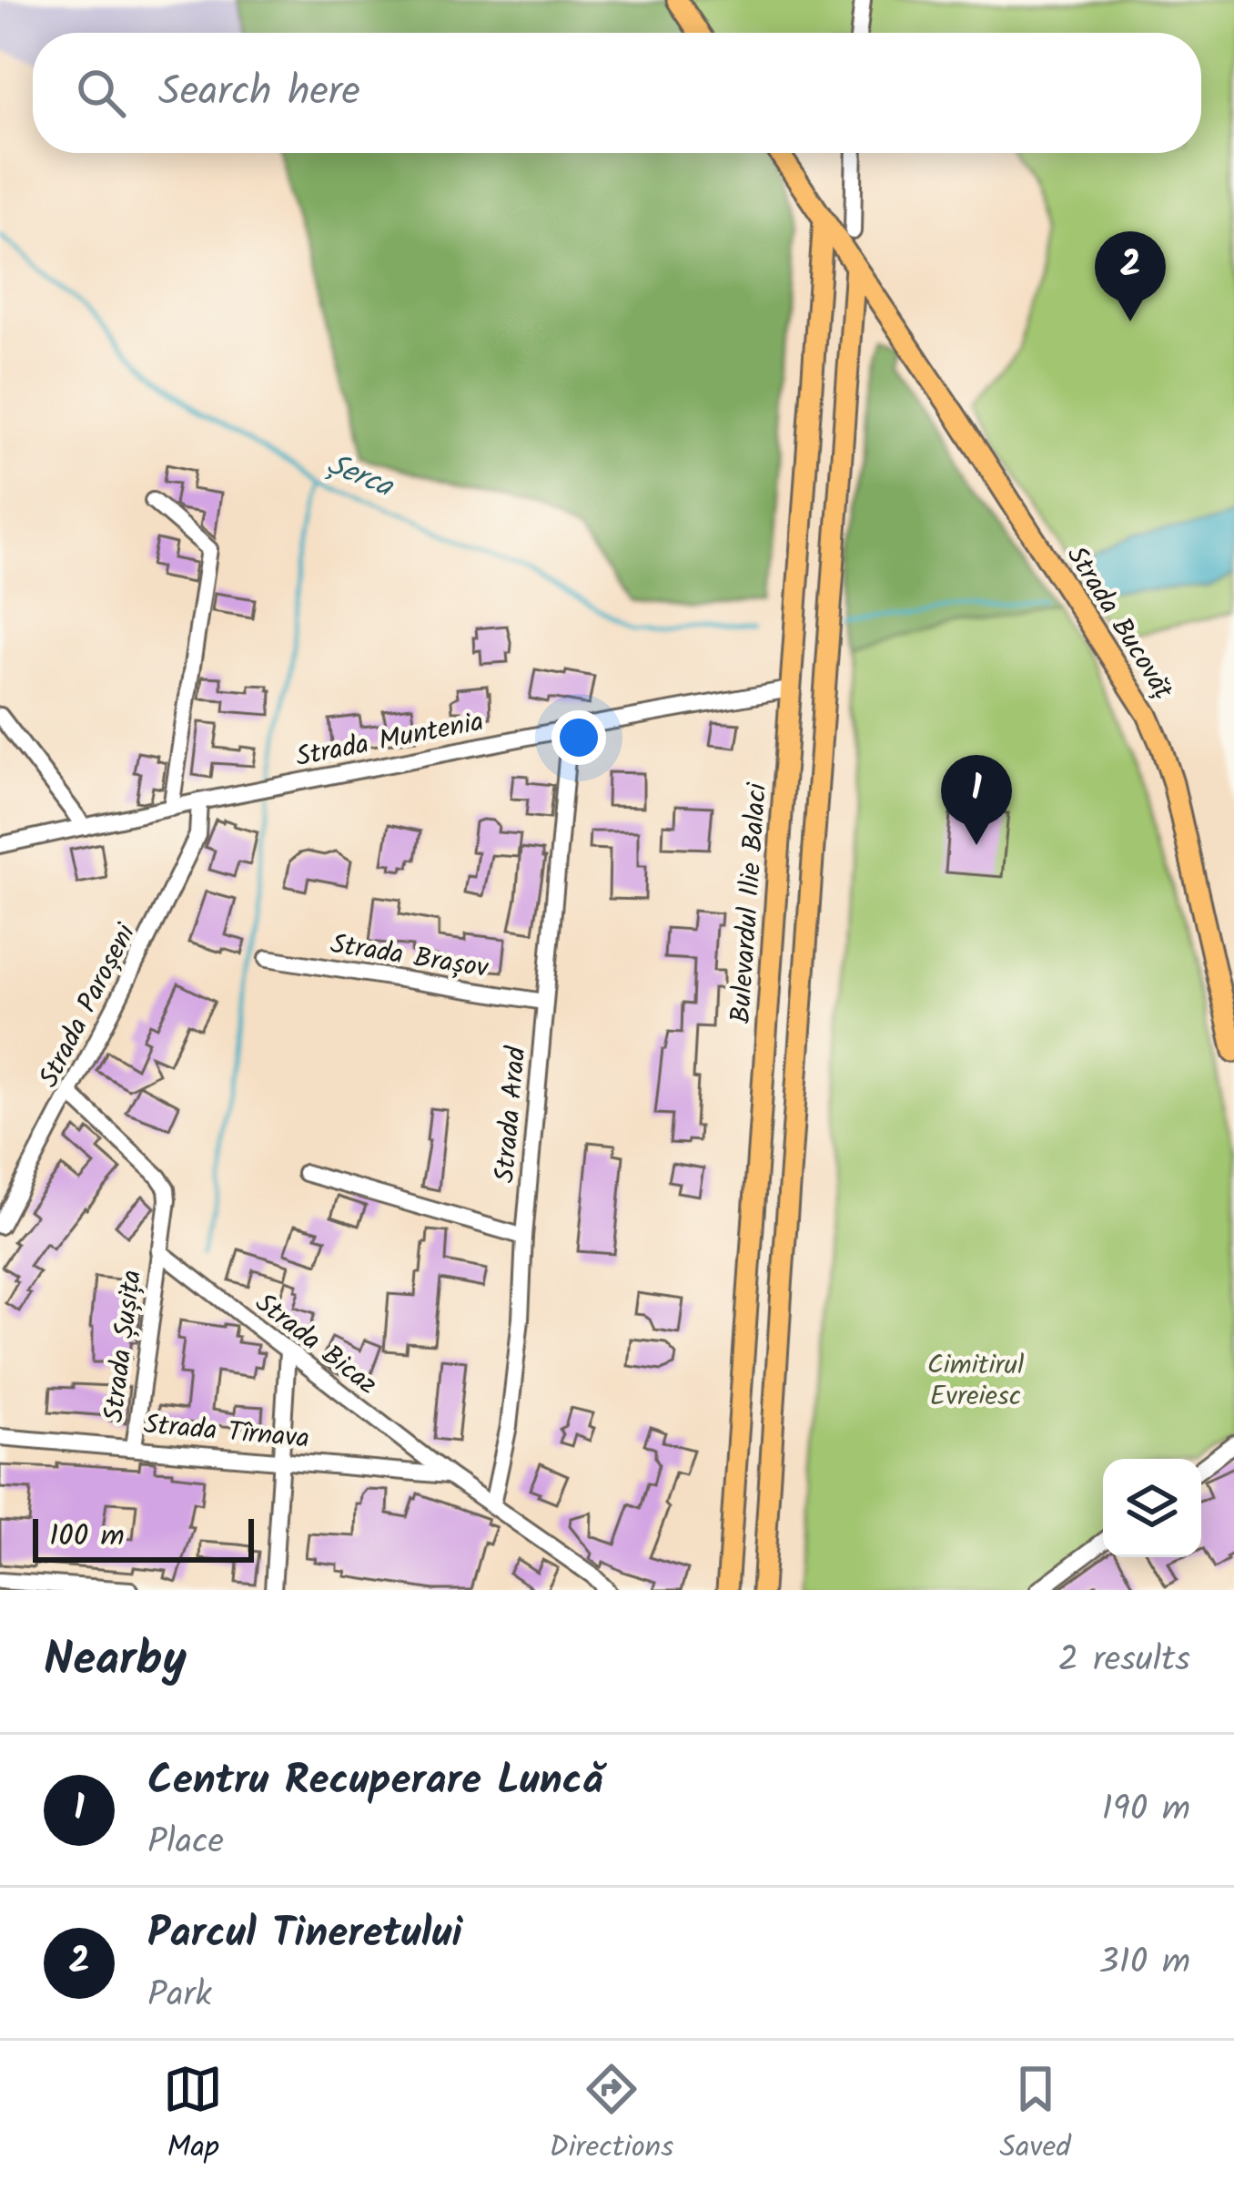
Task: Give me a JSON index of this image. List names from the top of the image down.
{
  "streets": {
    "main road": ["Strada Bucovăț", "Bulevardul Ilie Balaci"],
    "street": [
      "Strada Muntenia",
      "Strada Brașov",
      "Strada Paroșeni",
      "Strada Arad",
      "Strada Bicaz",
      "Strada Șușița",
      "Strada Tîrnava"
    ]
  },
  "crossings": [
    ["Strada Bucovăț", "Bulevardul Ilie Balaci"],
    ["Strada Muntenia", "Bulevardul Ilie Balaci"],
    ["Strada Muntenia", "Strada Paroșeni"],
    ["Strada Muntenia", "Strada Arad"],
    ["Strada Brașov", "Strada Arad"],
    ["Strada Arad", "Strada Bicaz"],
    ["Strada Bicaz", "Strada Șușița"],
    ["Strada Bicaz", "Strada Tîrnava"],
    ["Strada Șușița", "Strada Tîrnava"]
  ],
  "water": ["Șerca"],
  "parks": ["Cimitirul Evreiesc"],
  "scale_bar": "100 m",
  "page": {
    "search": "Search here",
    "pins": ["2", "1"],
    "scale": "100 m",
    "heading": ["Nearby", "2 results"],
    "list": [
      {
        "mark": "1",
        "name": "Centru Recuperare Luncă",
        "note": "Place",
        "value": "190 m"
      },
      {
        "mark": "2",
        "name": "Parcul Tineretului",
        "note": "Park",
        "value": "310 m"
      }
    ],
    "nav": ["Map", "Directions", "Saved"]
  }
}
